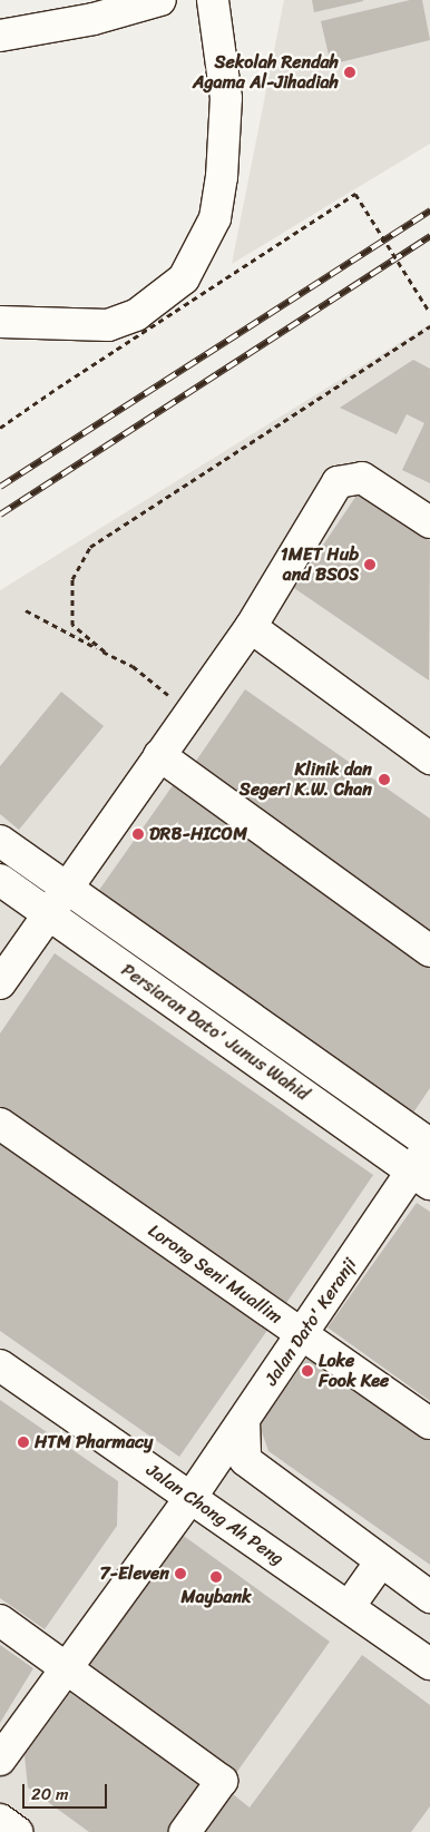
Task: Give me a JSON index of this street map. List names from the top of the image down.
{
  "streets": {
    "street": [
      "Persiaran Dato' Junus Wahid",
      "Lorong Seni Muallim",
      "Jalan Dato' Keranji",
      "Jalan Chong Ah Peng"
    ]
  },
  "crossings": [
    ["Persiaran Dato' Junus Wahid", "Jalan Dato' Keranji"],
    ["Lorong Seni Muallim", "Jalan Dato' Keranji"],
    ["Jalan Dato' Keranji", "Jalan Chong Ah Peng"]
  ],
  "places": [
    "Sekolah Rendah Agama Al-Jihadiah",
    "1MET Hub and BSOS",
    "Klinik dan Segeri K.W. Chan",
    "DRB-HICOM",
    "Loke Fook Kee",
    "HTM Pharmacy",
    "7-Eleven",
    "Maybank"
  ],
  "scale_bar": "20 m"
}
